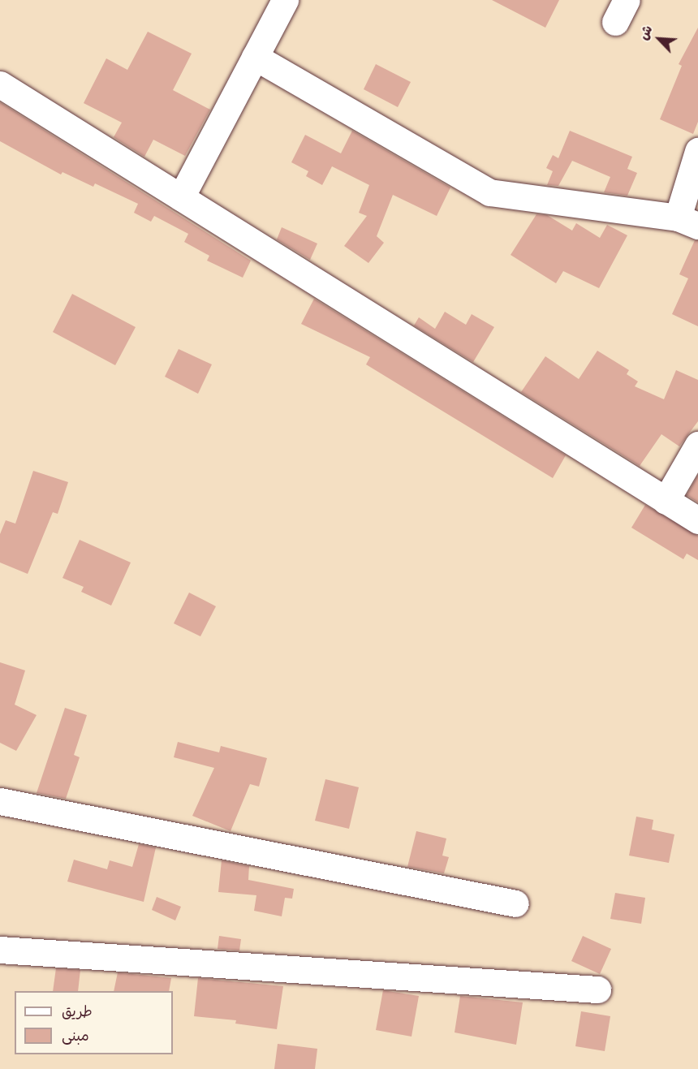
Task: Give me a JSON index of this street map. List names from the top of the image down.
{
  "legend": ["طريق", "مبنى"],
  "north": "top left"
}
